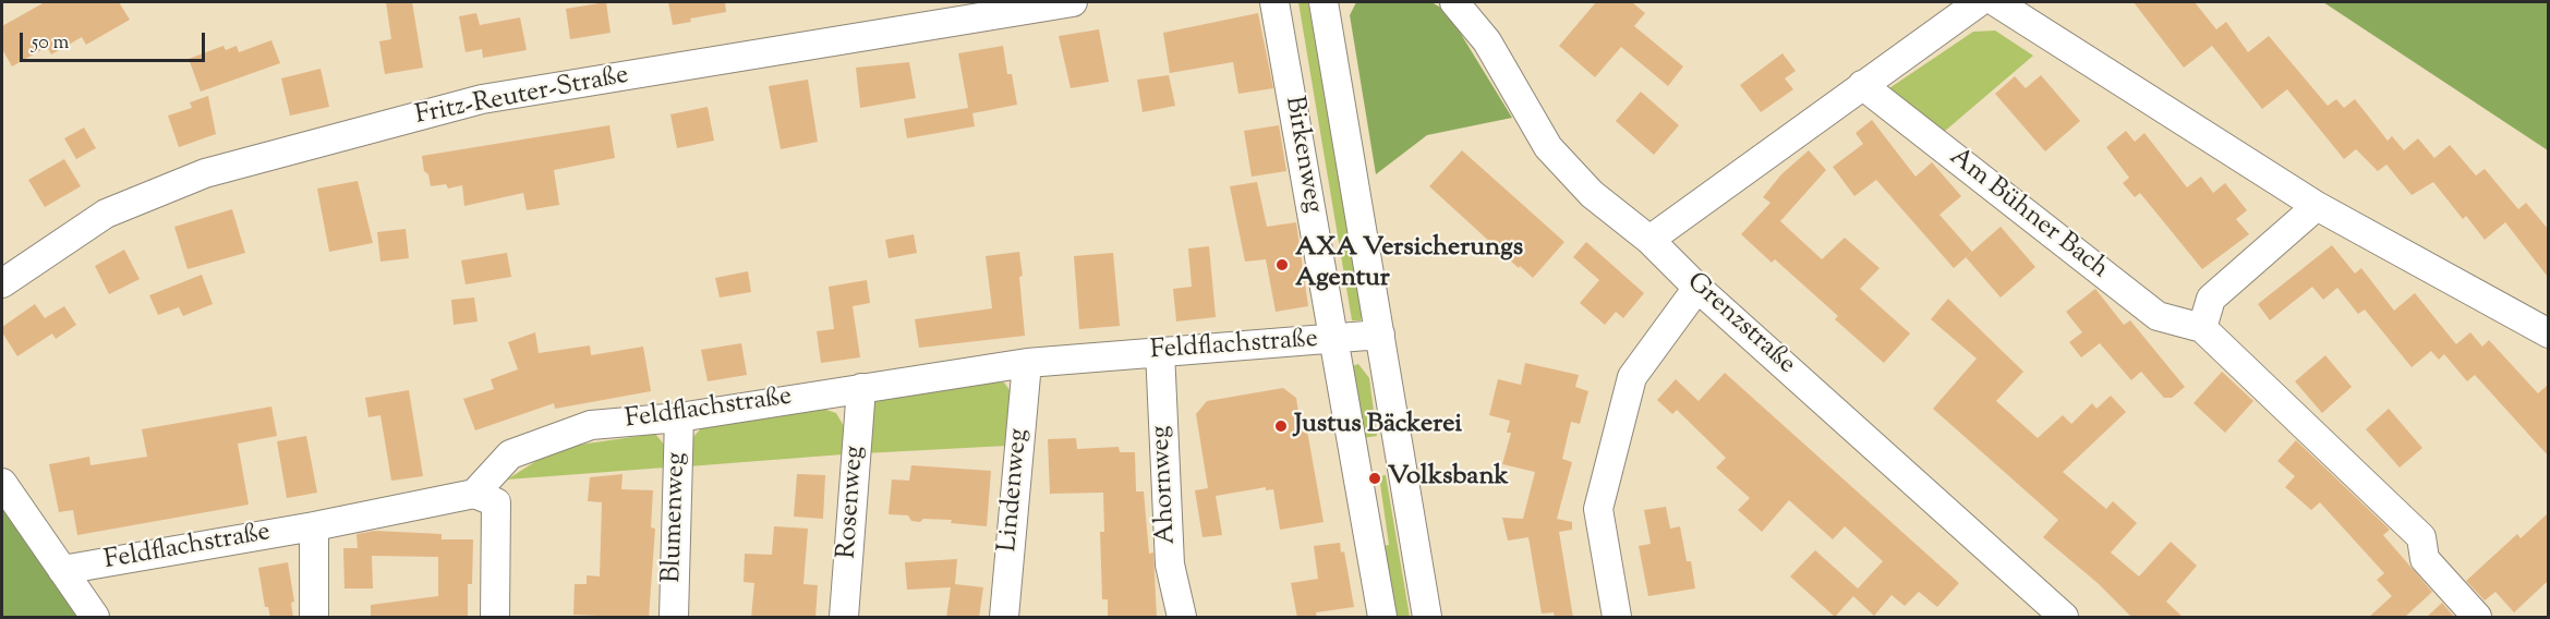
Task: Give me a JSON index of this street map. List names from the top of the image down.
{
  "streets": {
    "street": [
      "Fritz-Reuter-Straße",
      "Birkenweg",
      "Am Bühner Bach",
      "Grenzstraße",
      "Feldflachstraße",
      "Ahornweg",
      "Lindenweg",
      "Rosenweg",
      "Blumenweg"
    ]
  },
  "crossings": [
    ["Birkenweg", "Feldflachstraße"],
    ["Feldflachstraße", "Ahornweg"],
    ["Feldflachstraße", "Lindenweg"],
    ["Feldflachstraße", "Rosenweg"],
    ["Feldflachstraße", "Blumenweg"]
  ],
  "places": ["AXA Versicherungs Agentur", "Justus Bäckerei", "Volksbank"],
  "scale_bar": "50 m"
}
